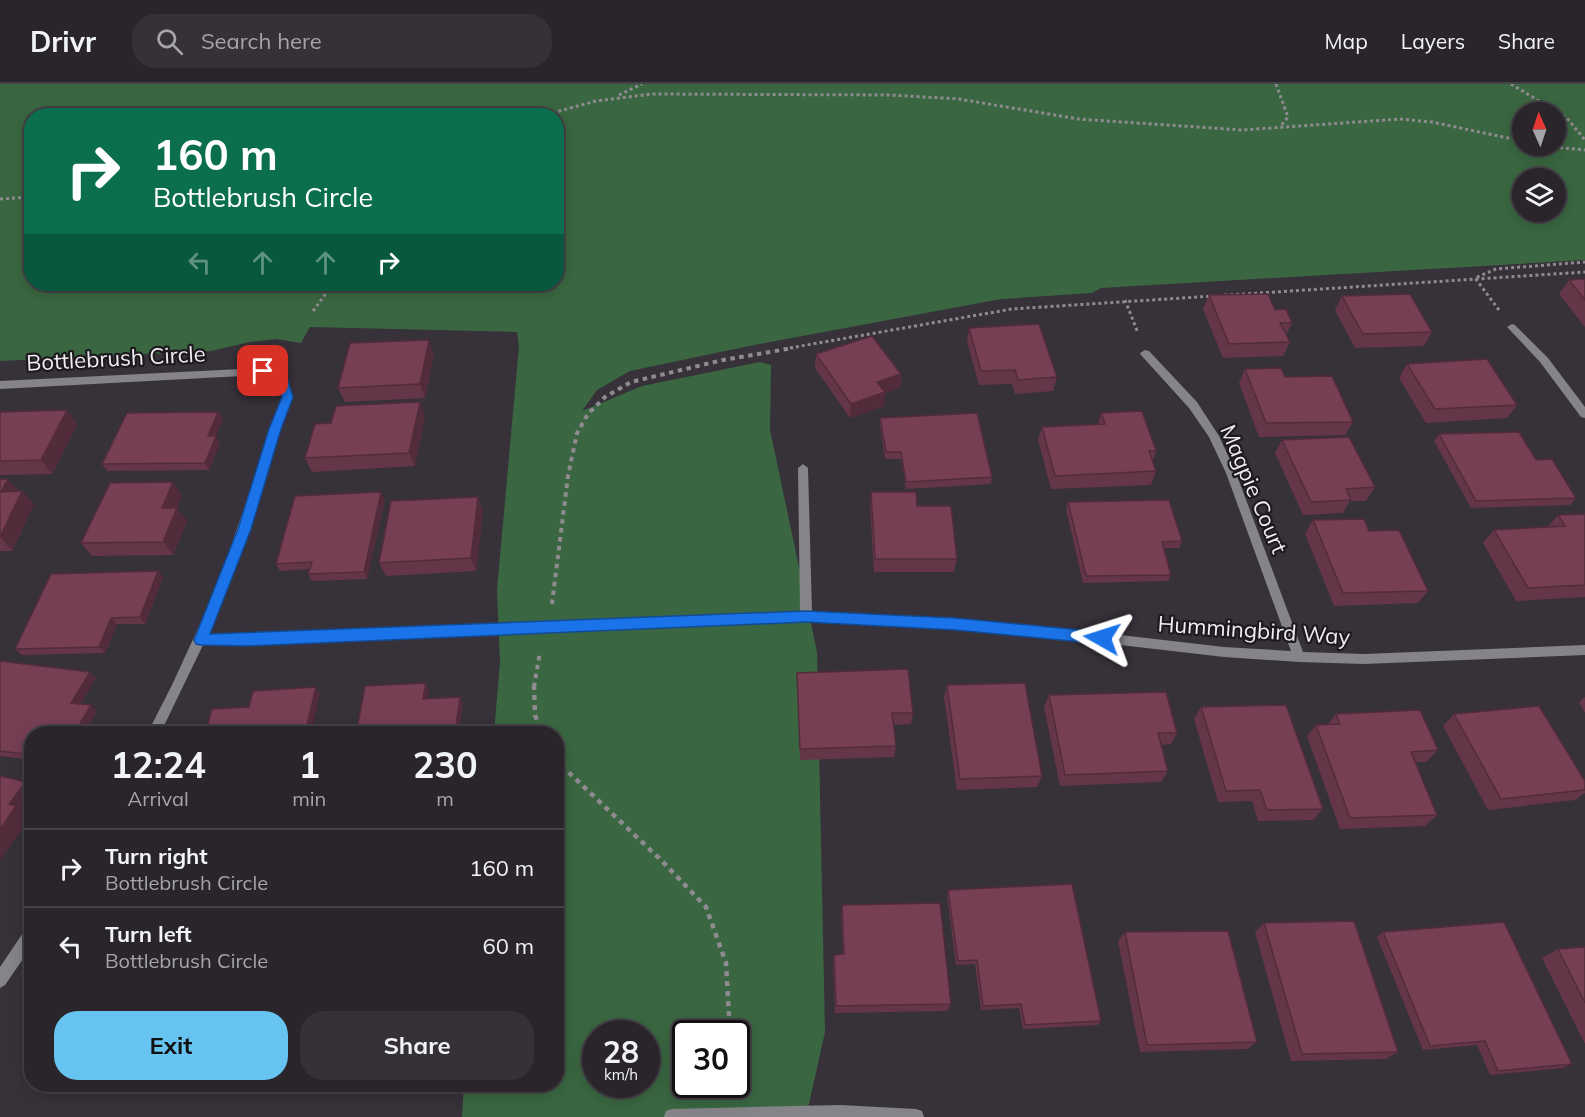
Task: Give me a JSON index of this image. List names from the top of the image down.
{
  "streets": {
    "street": ["Bottlebrush Circle", "Magpie Court", "Hummingbird Way"]
  },
  "crossings": [
    ["Bottlebrush Circle", "Hummingbird Way"],
    ["Magpie Court", "Hummingbird Way"]
  ],
  "north": "top",
  "page": {
    "header": "Drivr",
    "search": "Search here",
    "nav": ["Map", "Layers", "Share"],
    "turn": ["160 m", "Bottlebrush Circle"],
    "eta": [
      "12:24",
      "Arrival",
      "1",
      "min",
      "230",
      "m"
    ],
    "list": [
      {
        "name": "Turn right",
        "note": "Bottlebrush Circle",
        "value": "160 m"
      },
      {
        "name": "Turn left",
        "note": "Bottlebrush Circle",
        "value": "60 m"
      }
    ],
    "buttons": ["Exit", "Share"],
    "speed": "28 km/h",
    "limit": "30"
  }
}
